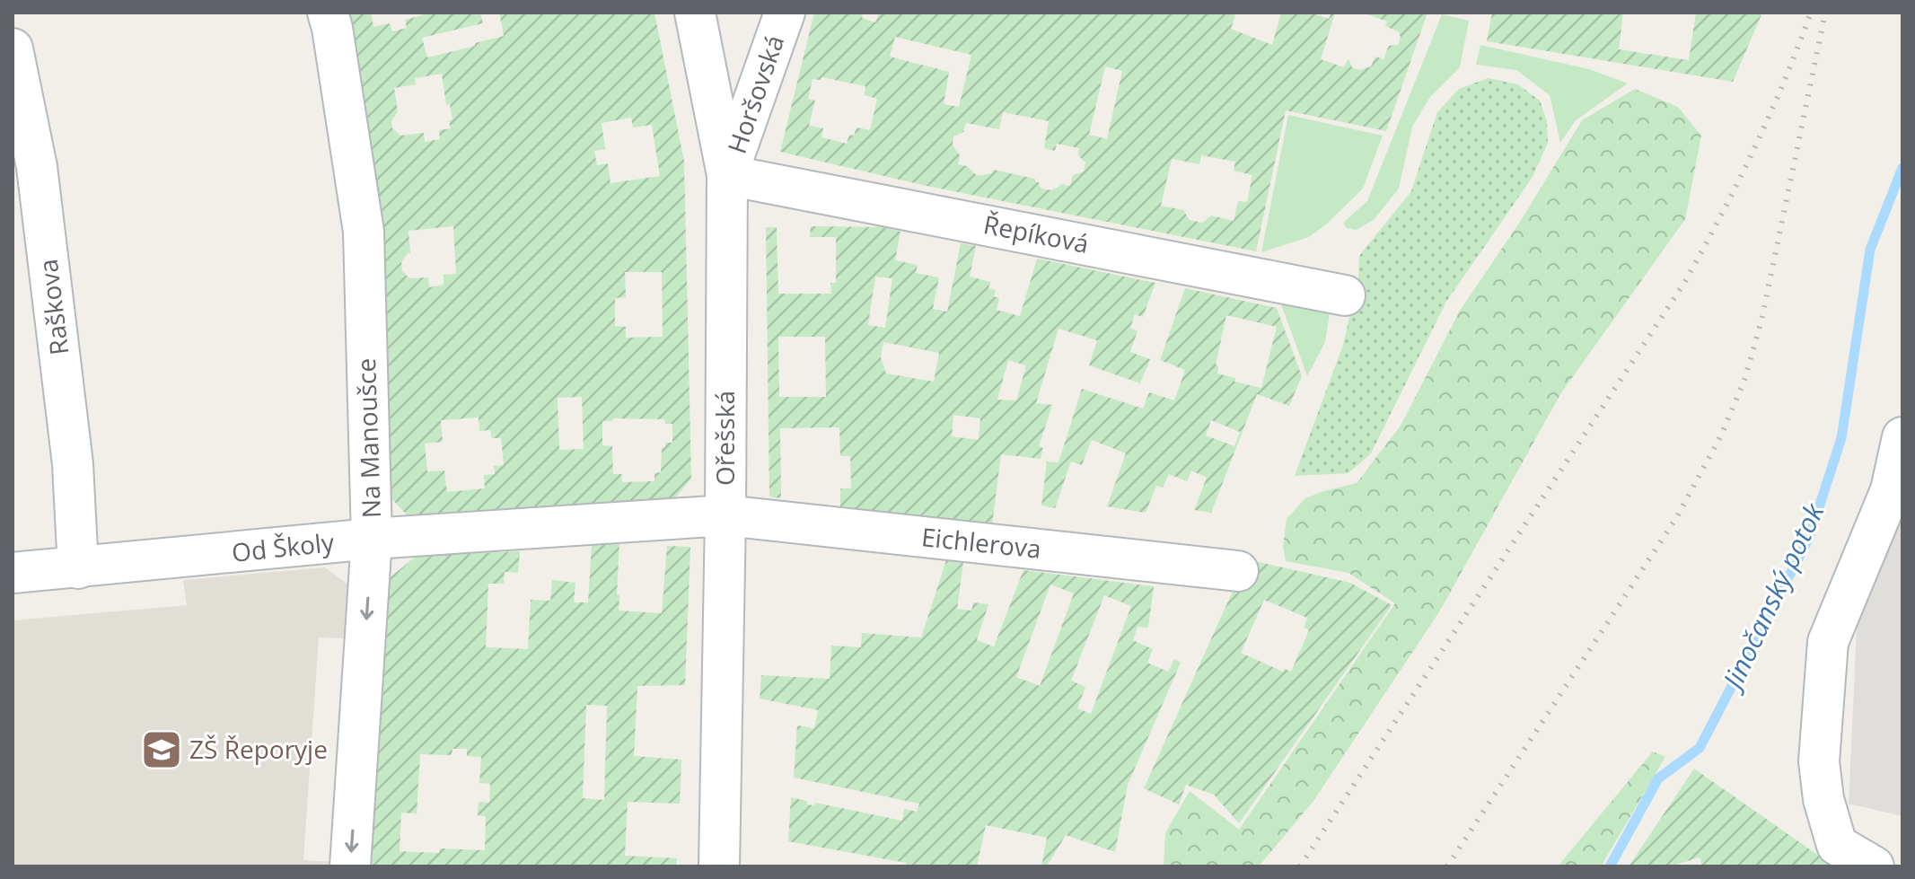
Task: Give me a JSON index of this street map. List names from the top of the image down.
{
  "streets": {
    "street": [
      "Horšovská",
      "Řepíková",
      "Raškova",
      "Na Manoušce",
      "Ořešská",
      "Eichlerova",
      "Od Školy"
    ]
  },
  "crossings": [
    ["Horšovská", "Řepíková"],
    ["Horšovská", "Ořešská"],
    ["Řepíková", "Ořešská"],
    ["Raškova", "Od Školy"],
    ["Na Manoušce", "Od Školy"],
    ["Ořešská", "Eichlerova"],
    ["Ořešská", "Od Školy"],
    ["Eichlerova", "Od Školy"]
  ],
  "one_way": ["Na Manoušce"],
  "water": ["Jinočanský potok"],
  "places": {
    "school or university": ["ZŠ Řeporyje"]
  }
}
